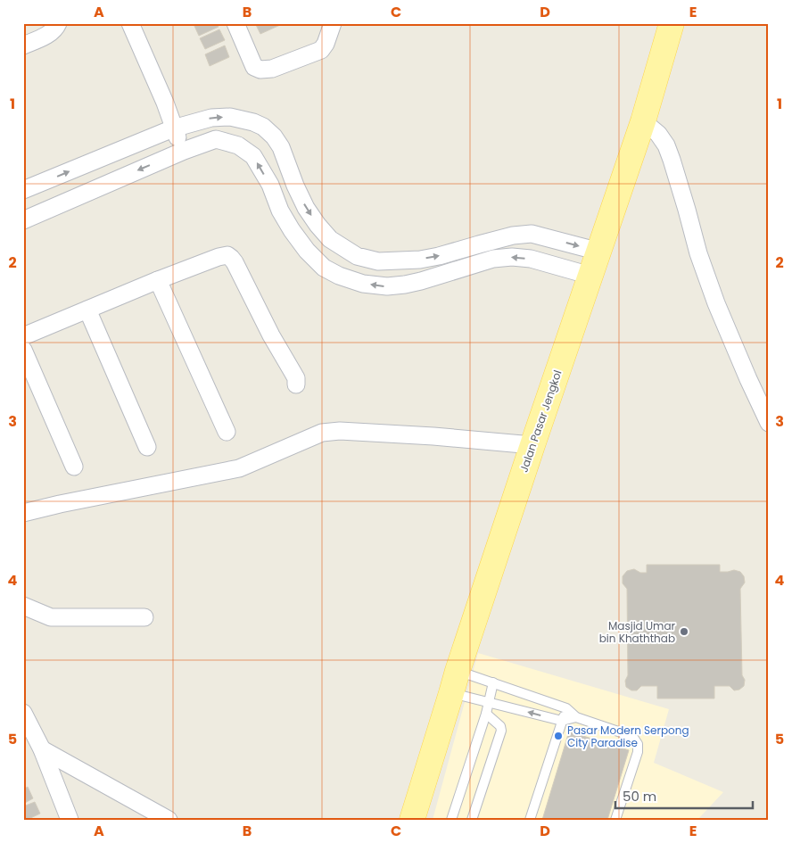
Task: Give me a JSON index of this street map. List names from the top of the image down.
{
  "streets": {
    "main road": ["Jalan Pasar Jengkol"]
  },
  "places": ["Masjid Umar bin Khaththab", "Pasar Modern Serpong City Paradise"],
  "scale_bar": "50 m",
  "grid": {
    "columns": [
      "A",
      "B",
      "C",
      "D",
      "E"
    ],
    "rows": [
      "1",
      "2",
      "3",
      "4",
      "5"
    ]
  }
}
